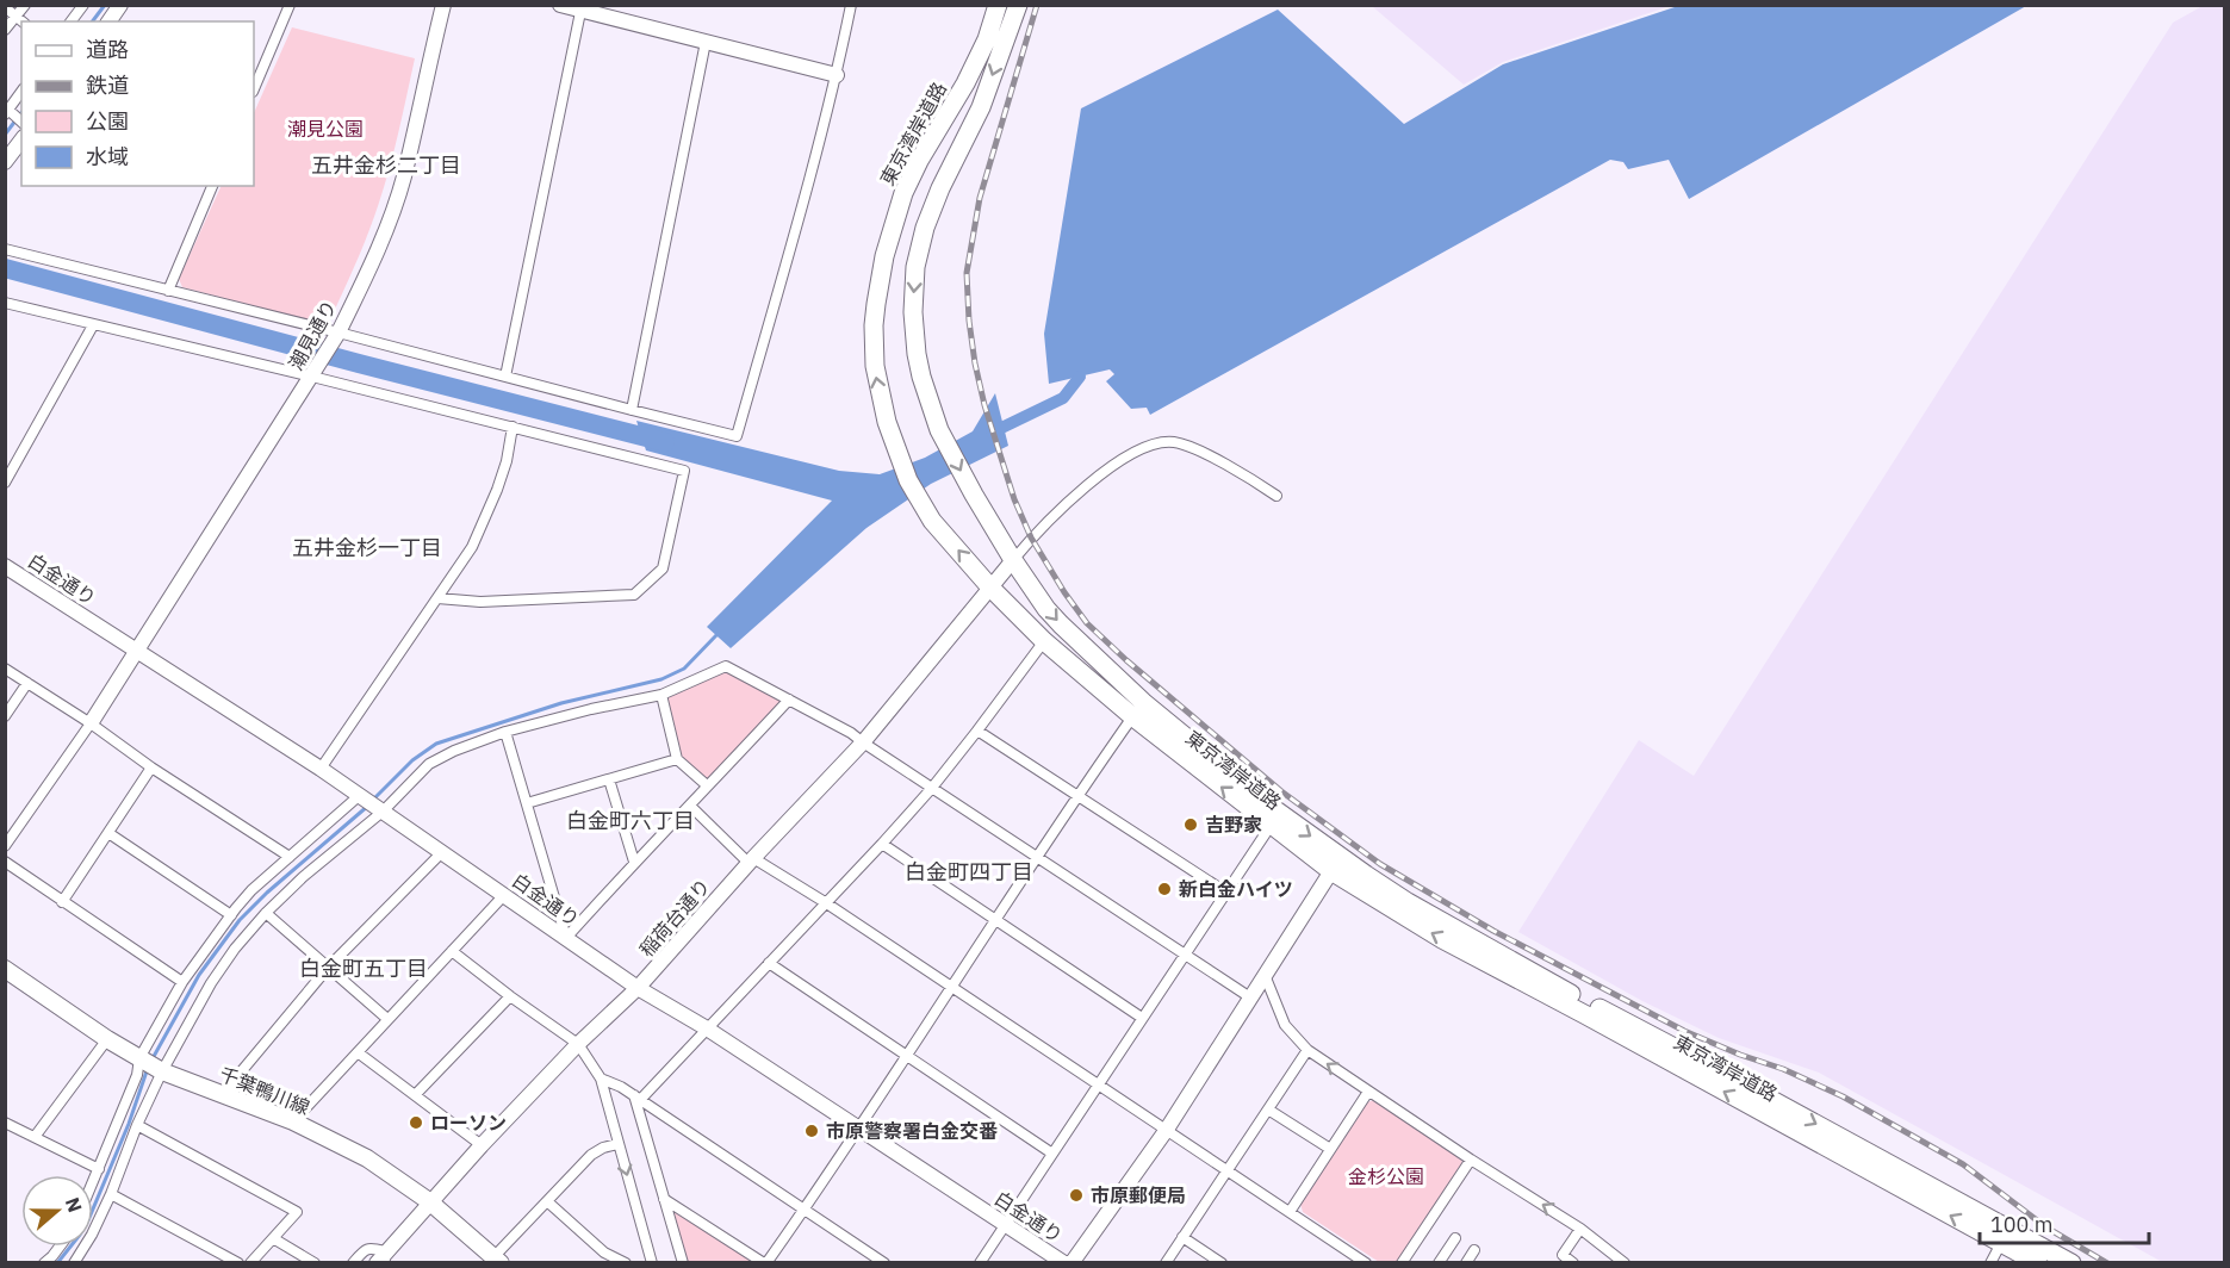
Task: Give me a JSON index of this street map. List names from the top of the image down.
{
  "streets": {
    "highway": ["東京湾岸道路"],
    "main road": ["千葉鴨川線"],
    "street": ["潮見通り", "白金通り", "稲荷台通り"]
  },
  "crossings": [
    ["東京湾岸道路", "稲荷台通り"],
    ["潮見通り", "白金通り"],
    ["白金通り", "稲荷台通り"],
    ["稲荷台通り", "千葉鴨川線"]
  ],
  "districts": [
    "五井金杉二丁目",
    "五井金杉一丁目",
    "白金町六丁目",
    "白金町四丁目",
    "白金町五丁目"
  ],
  "parks": ["潮見公園", "金杉公園"],
  "places": [
    "吉野家",
    "新白金ハイツ",
    "ローソン",
    "市原警察署白金交番",
    "市原郵便局"
  ],
  "legend": [
    "道路",
    "鉄道",
    "公園",
    "水域"
  ],
  "scale_bar": "100 m",
  "north": "right"
}
